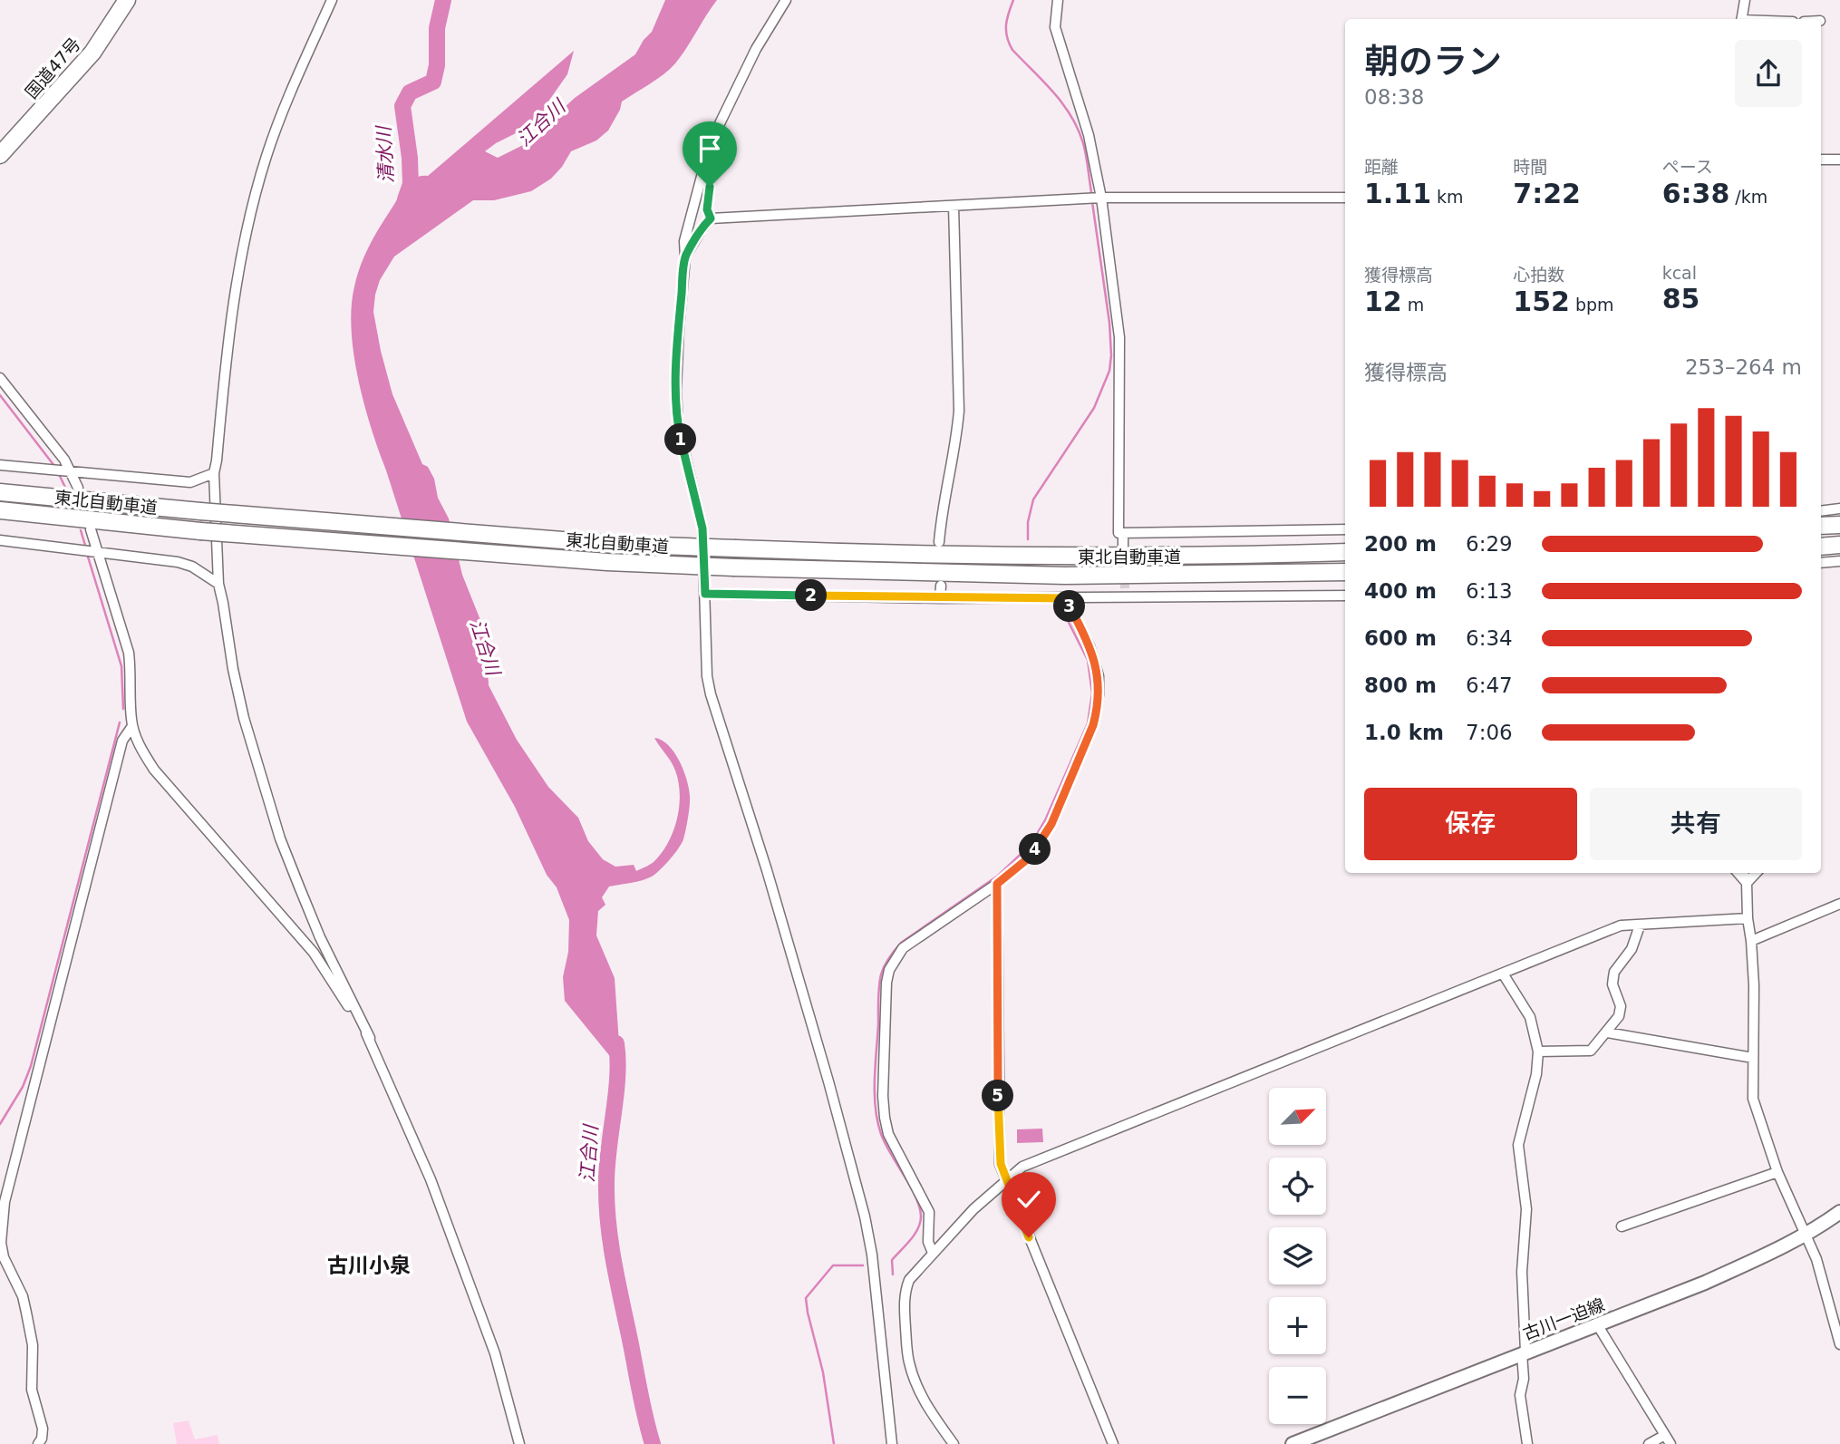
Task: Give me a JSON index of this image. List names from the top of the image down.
{
  "streets": {
    "highway": ["国道47号", "東北自動車道"],
    "main road": ["古川一迫線"]
  },
  "districts": ["古川小泉"],
  "water": ["江合川", "清水川"],
  "north": "top right",
  "page": {
    "heading": ["朝のラン", "08:38"],
    "stats": [
      ["距離", "1.11 km"],
      ["時間", "7:22"],
      ["ペース", "6:38 /km"],
      ["獲得標高", "12 m"],
      ["心拍数", "152 bpm"],
      ["kcal", "85"]
    ],
    "chart": ["獲得標高", "253–264 m"],
    "pins": [
      "1",
      "2",
      "3",
      "4",
      "5"
    ],
    "list": [
      {
        "name": "200 m",
        "note": "6:29"
      },
      {
        "name": "400 m",
        "note": "6:13"
      },
      {
        "name": "600 m",
        "note": "6:34"
      },
      {
        "name": "800 m",
        "note": "6:47"
      },
      {
        "name": "1.0 km",
        "note": "7:06"
      }
    ],
    "buttons": ["保存", "共有"],
    "map_buttons": ["+", "−"]
  }
}
